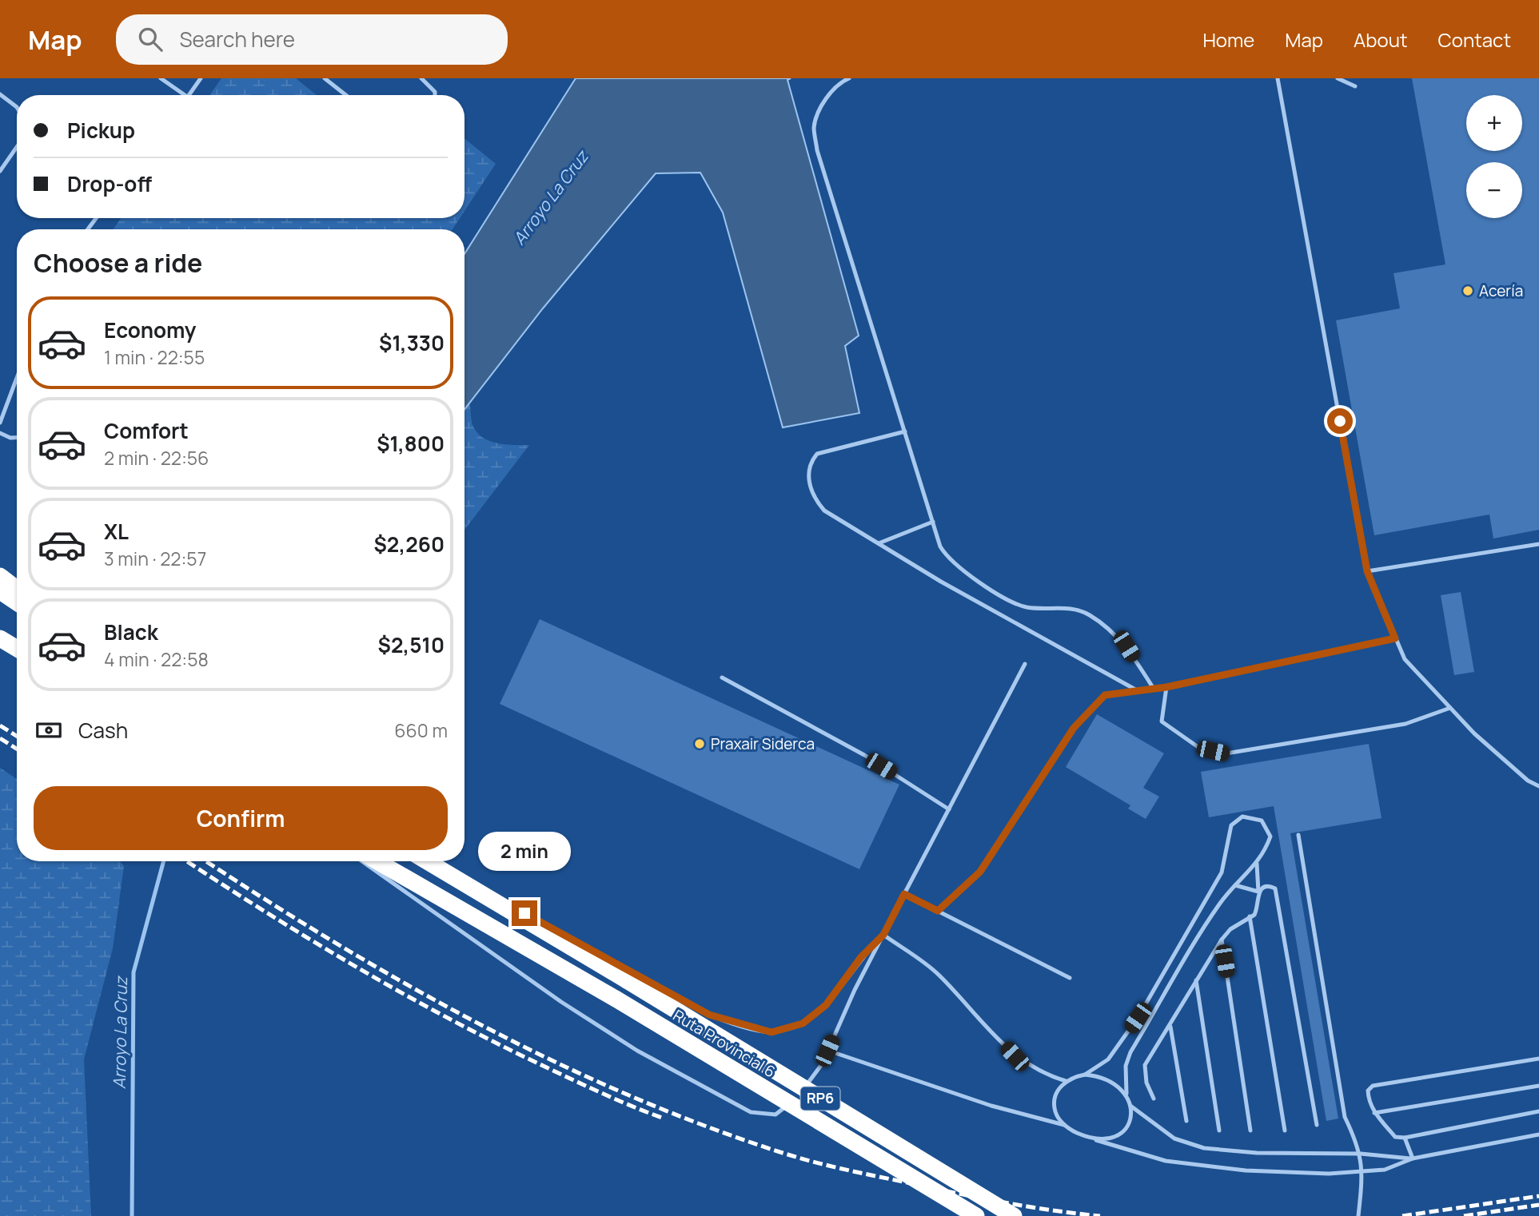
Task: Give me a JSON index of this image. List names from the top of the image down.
{
  "streets": {
    "highway": ["Ruta Provincial 6", "RP6"]
  },
  "water": ["Arroyo La Cruz"],
  "places": ["Acería", "Praxair Siderca"],
  "page": {
    "header": "Map",
    "search": "Search here",
    "nav": [
      "Home",
      "Map",
      "About",
      "Contact"
    ],
    "map_buttons": ["+", "−"],
    "banner": ["Pickup", "Drop-off"],
    "heading": "Choose a ride",
    "list": [
      {
        "name": "Economy",
        "note": "1 min · 22:55",
        "value": "$1,330"
      },
      {
        "name": "Comfort",
        "note": "2 min · 22:56",
        "value": "$1,800"
      },
      {
        "name": "XL",
        "note": "3 min · 22:57",
        "value": "$2,260"
      },
      {
        "name": "Black",
        "note": "4 min · 22:58",
        "value": "$2,510"
      }
    ],
    "pay": ["Cash", "660 m"],
    "buttons": "Confirm",
    "bubble": "2 min"
  }
}
